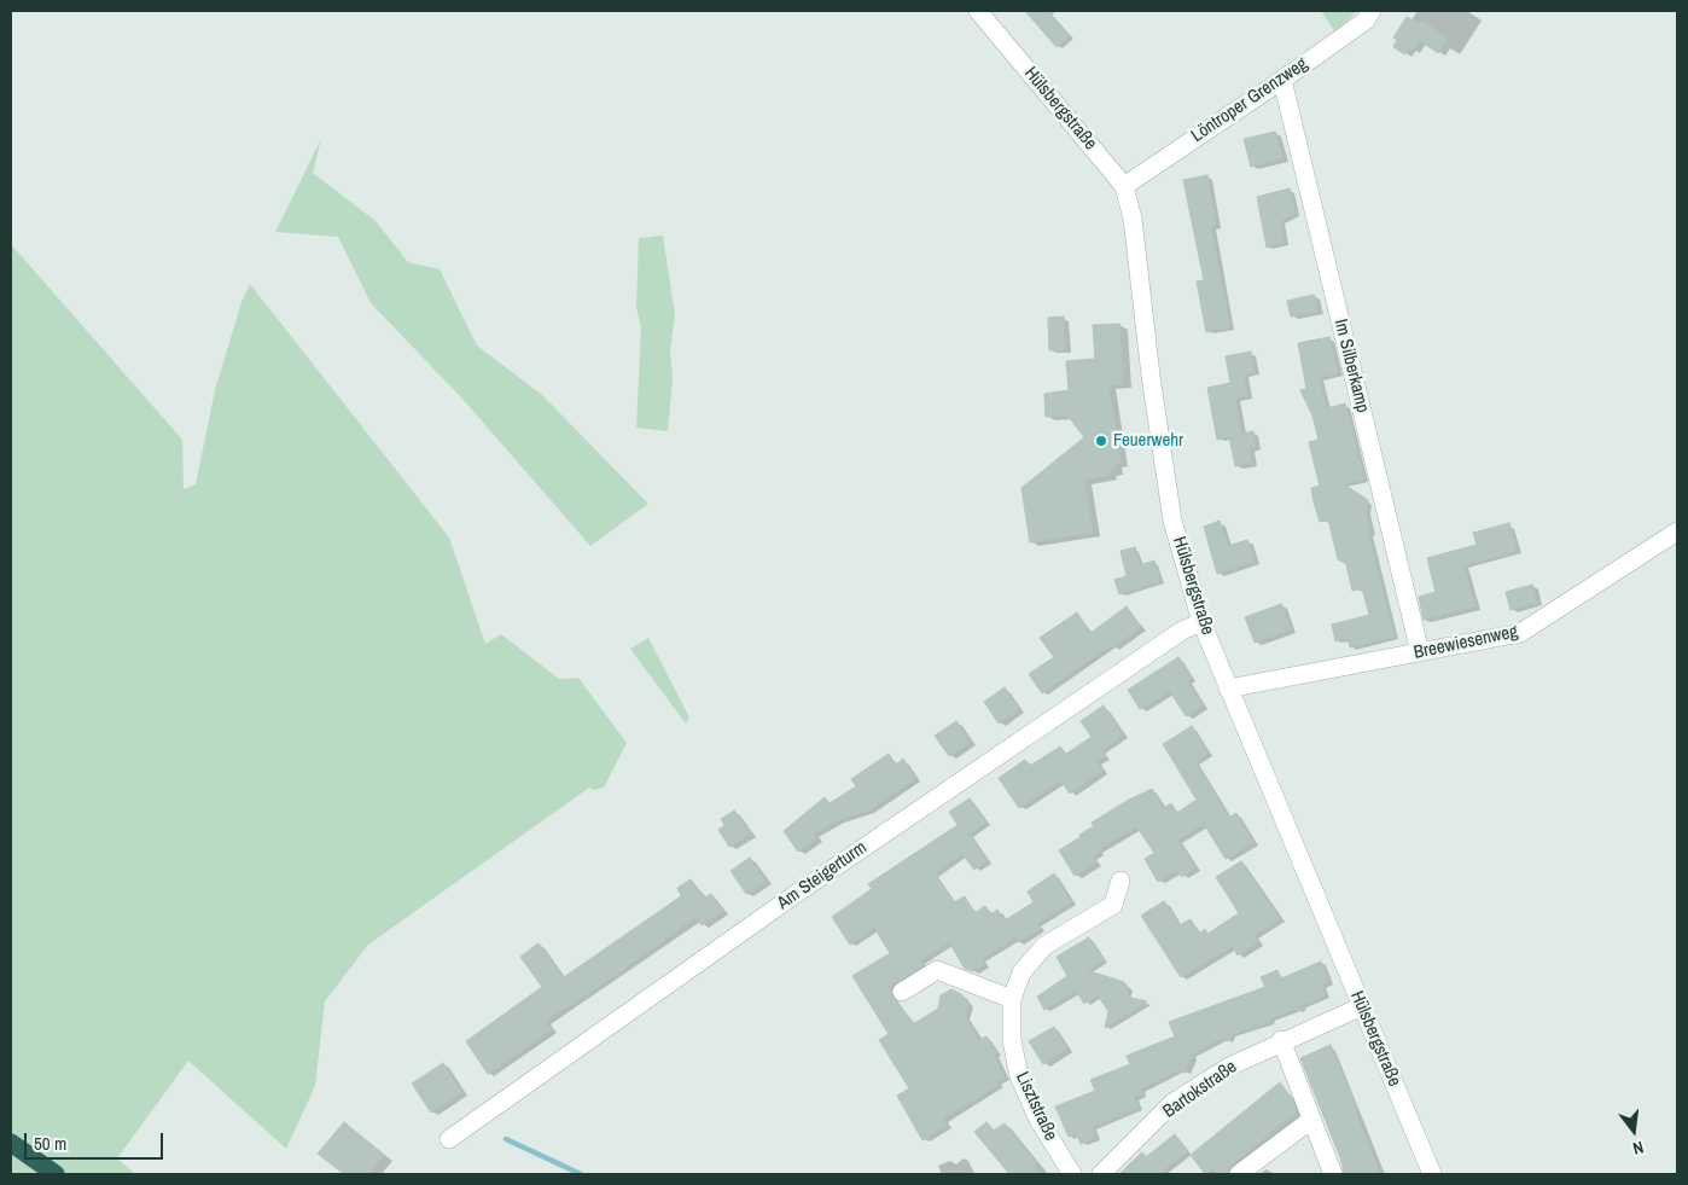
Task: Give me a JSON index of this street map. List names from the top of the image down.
{
  "streets": {
    "street": [
      "Löntroper Grenzweg",
      "Hülsbergstraße",
      "Im Silberkamp",
      "Breewiesenweg",
      "Am Steigerturm",
      "Bartokstraße",
      "Lisztstraße"
    ]
  },
  "crossings": [
    ["Löntroper Grenzweg", "Hülsbergstraße"],
    ["Löntroper Grenzweg", "Im Silberkamp"],
    ["Hülsbergstraße", "Breewiesenweg"],
    ["Hülsbergstraße", "Am Steigerturm"],
    ["Hülsbergstraße", "Bartokstraße"],
    ["Im Silberkamp", "Breewiesenweg"]
  ],
  "places": ["Feuerwehr"],
  "scale_bar": "50 m",
  "north": "bottom"
}
